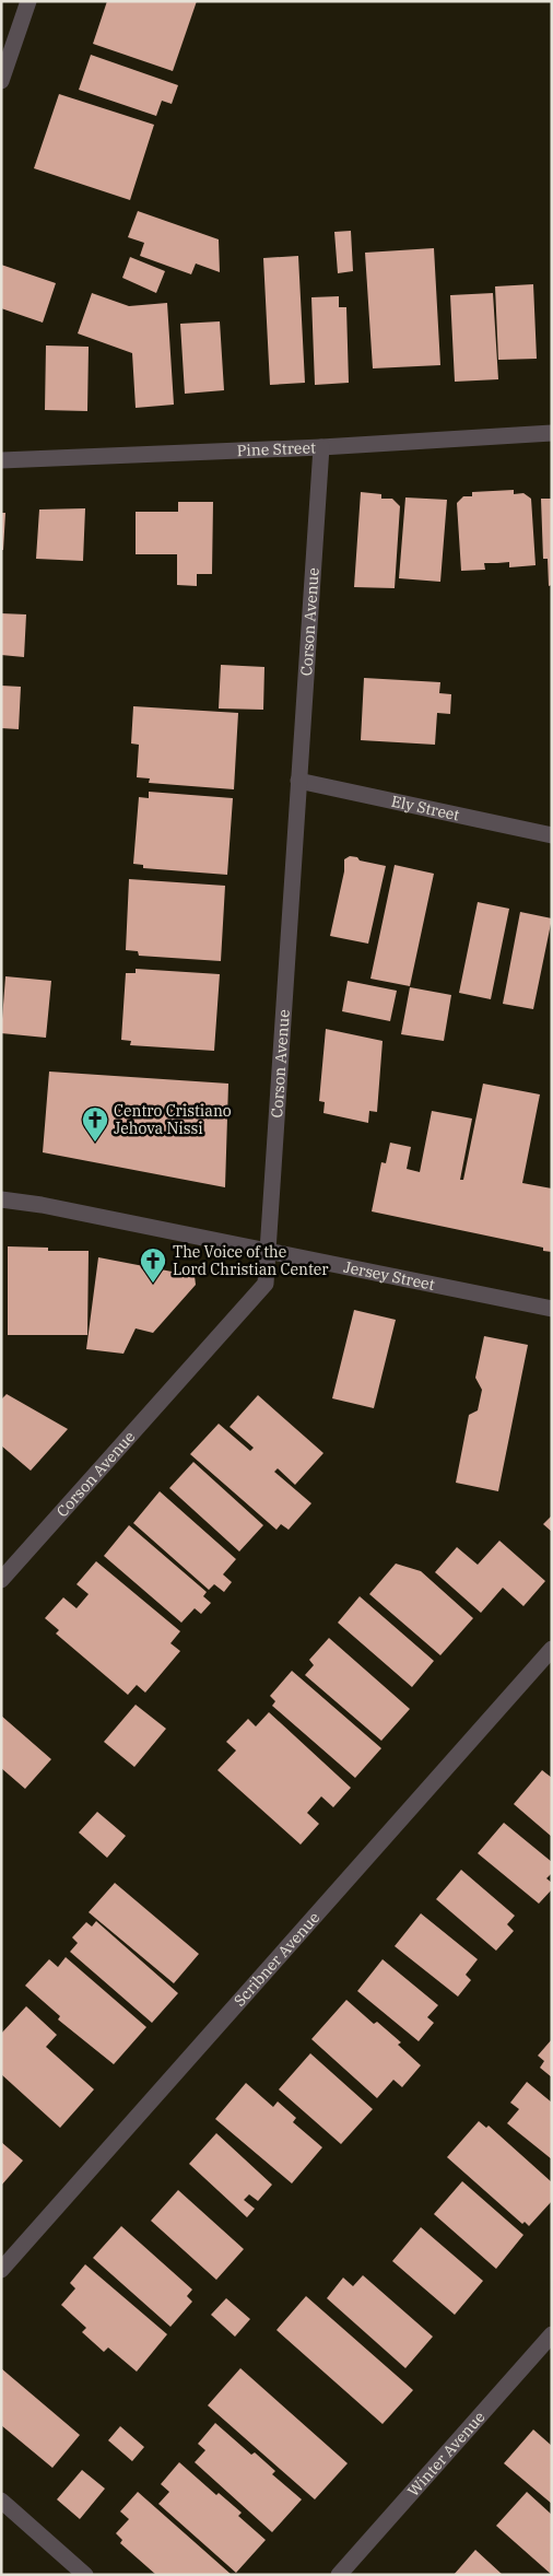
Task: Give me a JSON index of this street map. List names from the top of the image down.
{
  "streets": {
    "street": [
      "Pine Street",
      "Corson Avenue",
      "Ely Street",
      "Jersey Street",
      "Scribner Avenue",
      "Winter Avenue"
    ]
  },
  "crossings": [
    ["Pine Street", "Corson Avenue"],
    ["Corson Avenue", "Ely Street"],
    ["Corson Avenue", "Jersey Street"]
  ],
  "places": {
    "church": ["Centro Cristiano Jehova Nissi", "The Voice of the Lord Christian Center"]
  }
}
